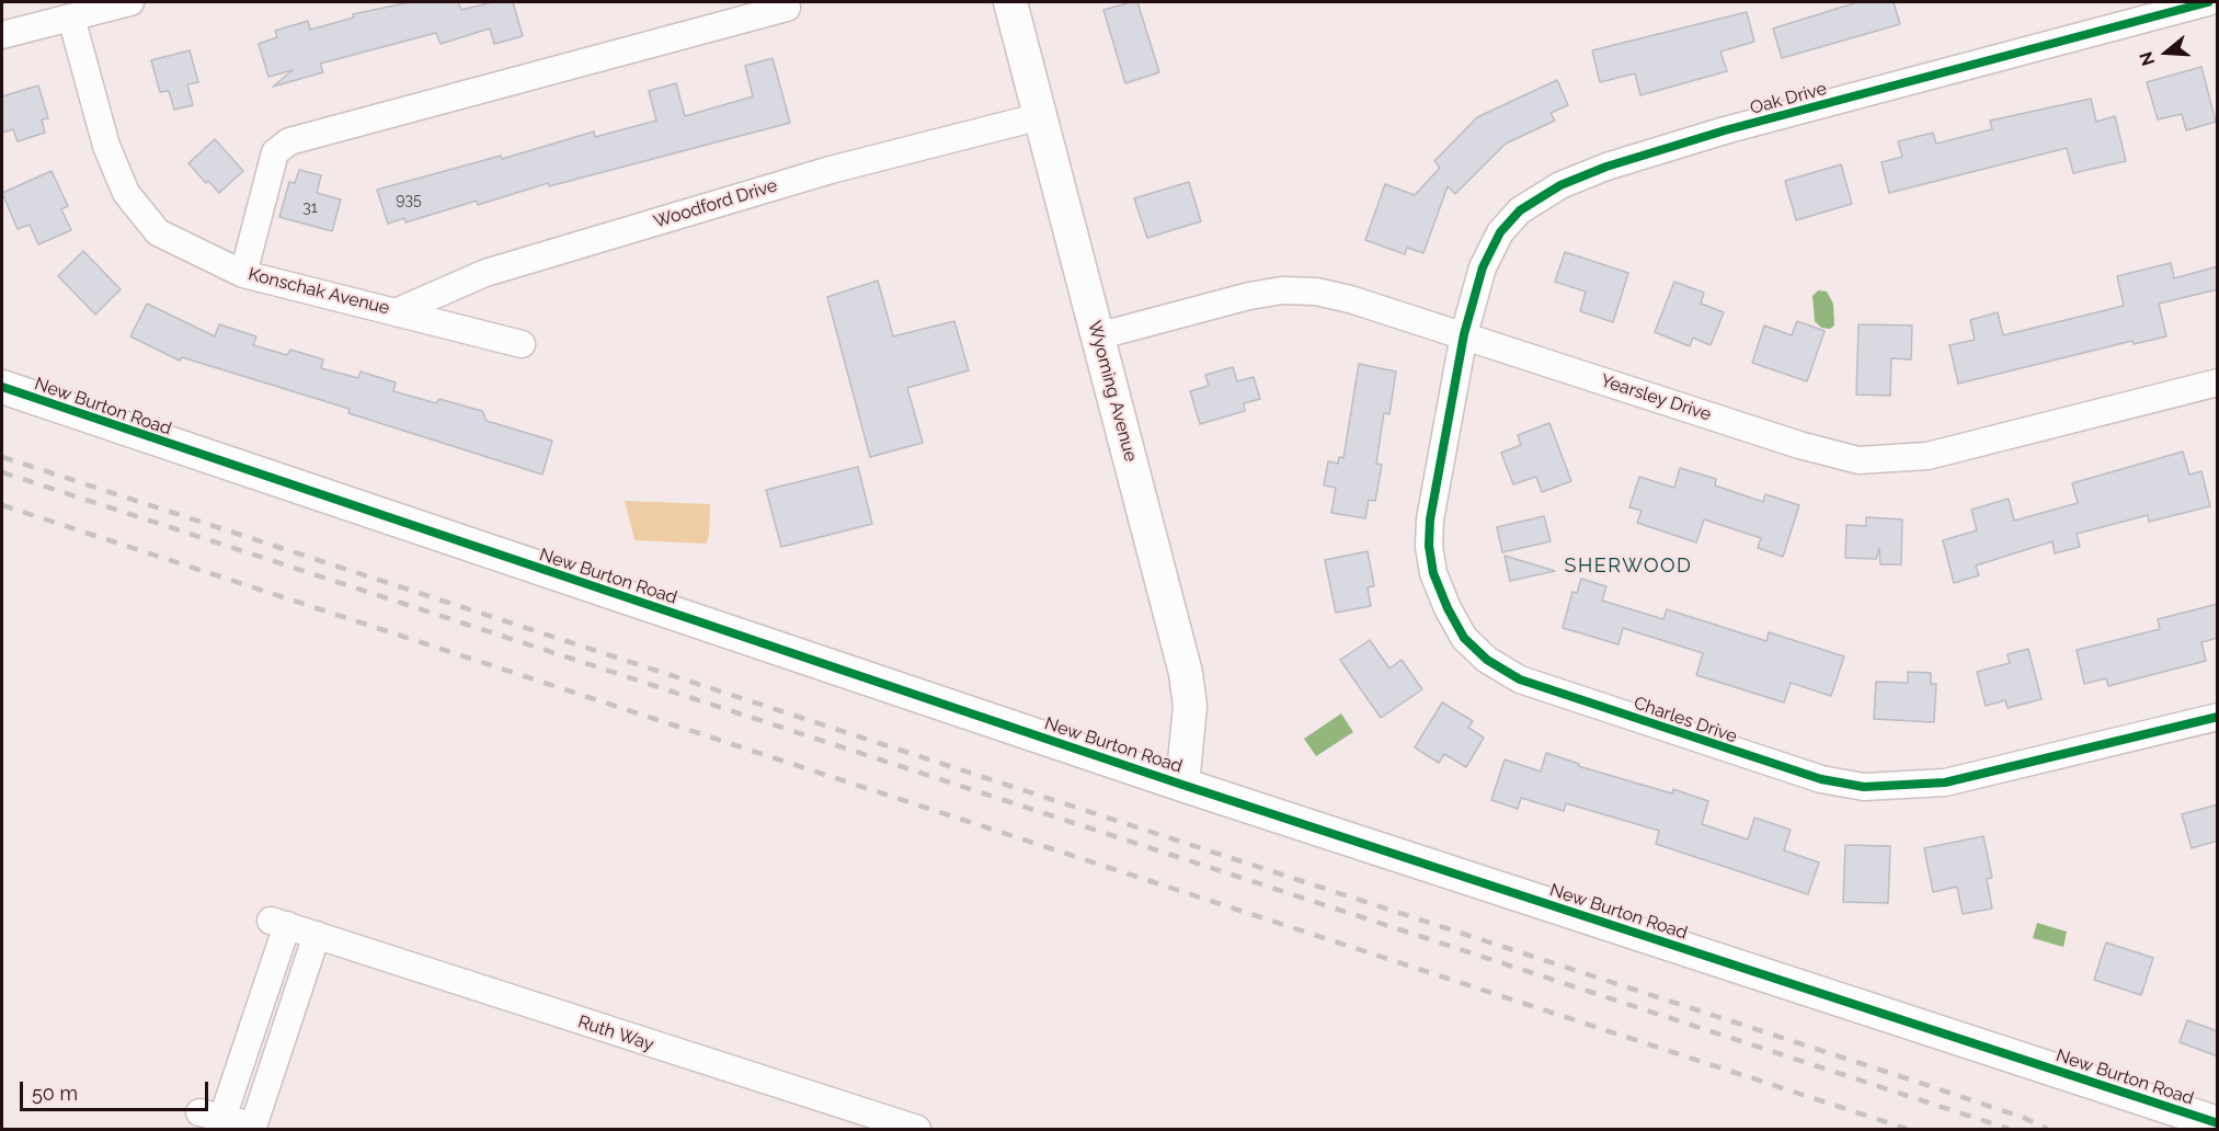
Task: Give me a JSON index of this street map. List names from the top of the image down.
{
  "streets": {
    "street": [
      "Oak Drive",
      "Woodford Drive",
      "Konschak Avenue",
      "Wyoming Avenue",
      "Yearsley Drive",
      "New Burton Road",
      "Charles Drive",
      "Ruth Way"
    ]
  },
  "crossings": [
    ["Oak Drive", "Yearsley Drive"],
    ["Oak Drive", "Charles Drive"],
    ["Woodford Drive", "Konschak Avenue"],
    ["Woodford Drive", "Wyoming Avenue"],
    ["Wyoming Avenue", "Yearsley Drive"],
    ["Wyoming Avenue", "New Burton Road"],
    ["Yearsley Drive", "Charles Drive"]
  ],
  "districts": ["SHERWOOD"],
  "house_numbers": ["935", "31"],
  "scale_bar": "50 m",
  "north": "left"
}
